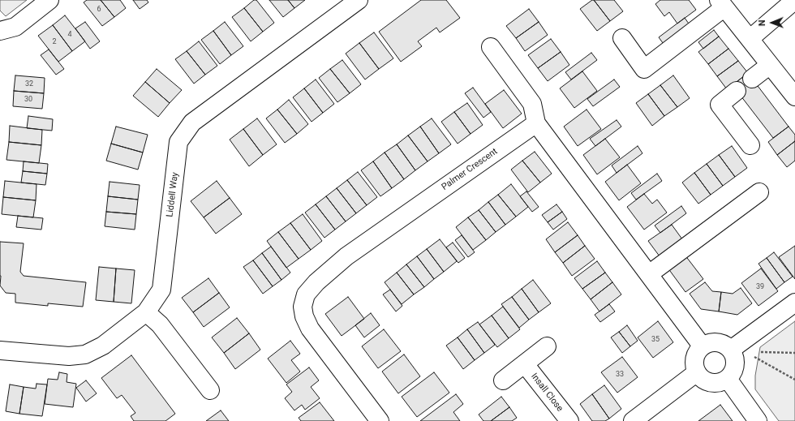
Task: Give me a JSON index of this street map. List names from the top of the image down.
{
  "streets": {
    "street": ["Palmer Crescent", "Liddell Way", "Insall Close"]
  },
  "house_numbers": [
    "6",
    "4",
    "2",
    "32",
    "30",
    "39",
    "35",
    "33"
  ],
  "north": "left"
}
